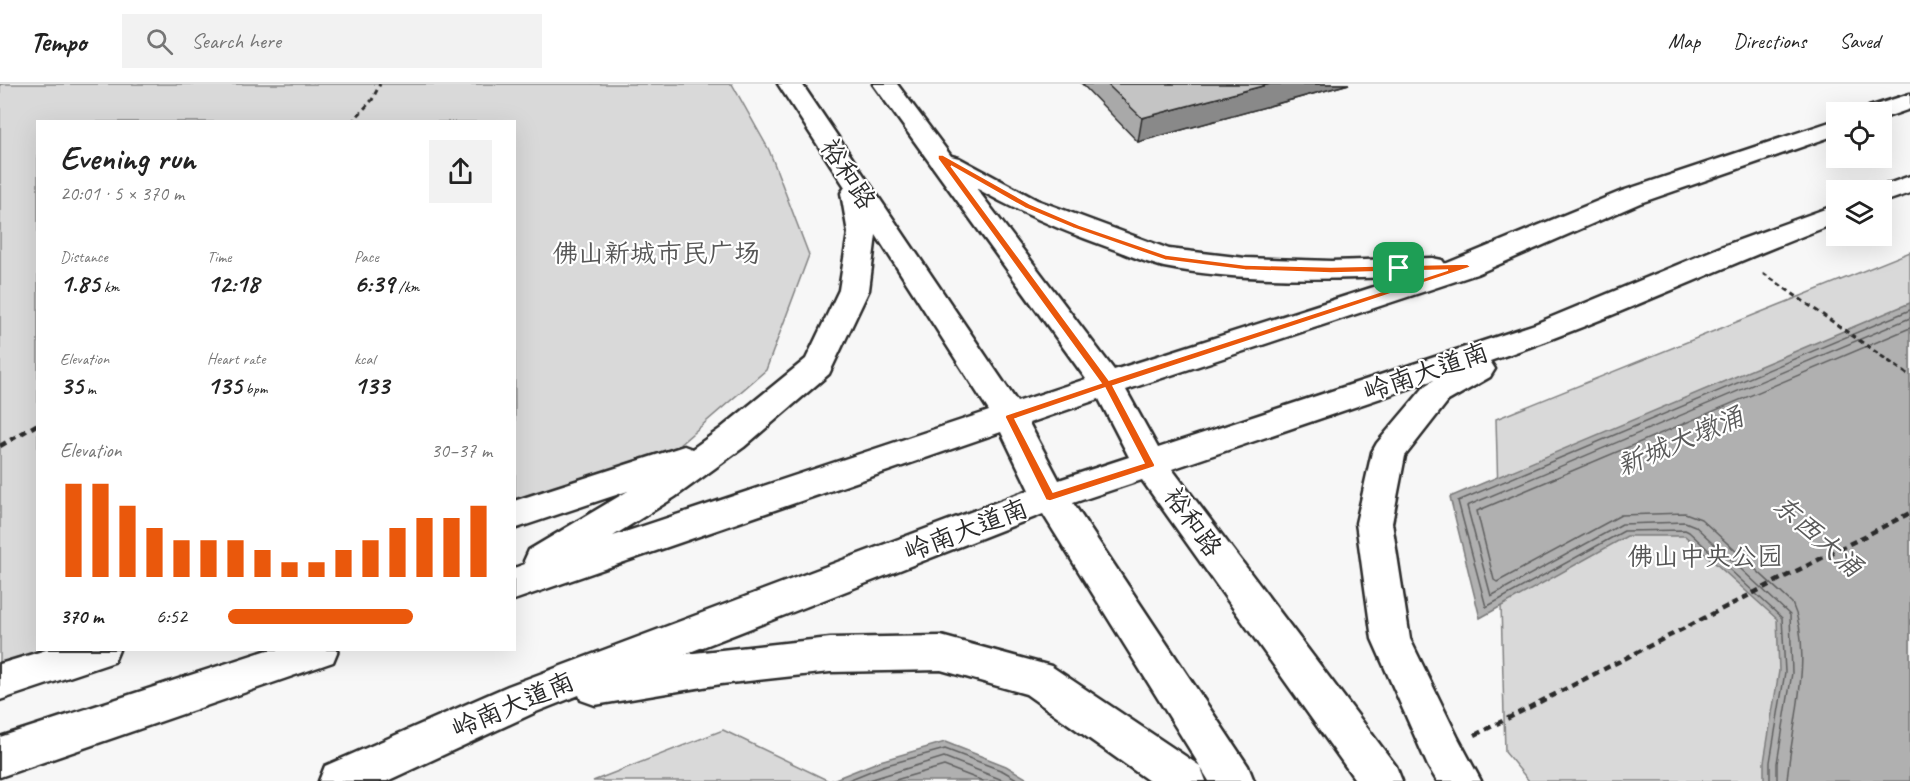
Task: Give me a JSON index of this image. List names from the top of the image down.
{
  "streets": {
    "main road": ["裕和路", "岭南大道南"]
  },
  "crossings": [
    ["裕和路", "岭南大道南"]
  ],
  "water": ["新城大墩涌", "东西大涌"],
  "parks": ["佛山新城市民广场", "佛山中央公园"],
  "page": {
    "header": "Tempo",
    "search": "Search here",
    "nav": ["Map", "Directions", "Saved"],
    "heading": ["Evening run", "20:01 · 5 × 370 m"],
    "stats": [
      ["Distance", "1.85 km"],
      ["Time", "12:18"],
      ["Pace", "6:39 /km"],
      ["Elevation", "35 m"],
      ["Heart rate", "135 bpm"],
      ["kcal", "133"]
    ],
    "chart": ["Elevation", "30–37 m"],
    "list": [
      {
        "name": "370 m",
        "note": "6:52"
      }
    ]
  }
}
